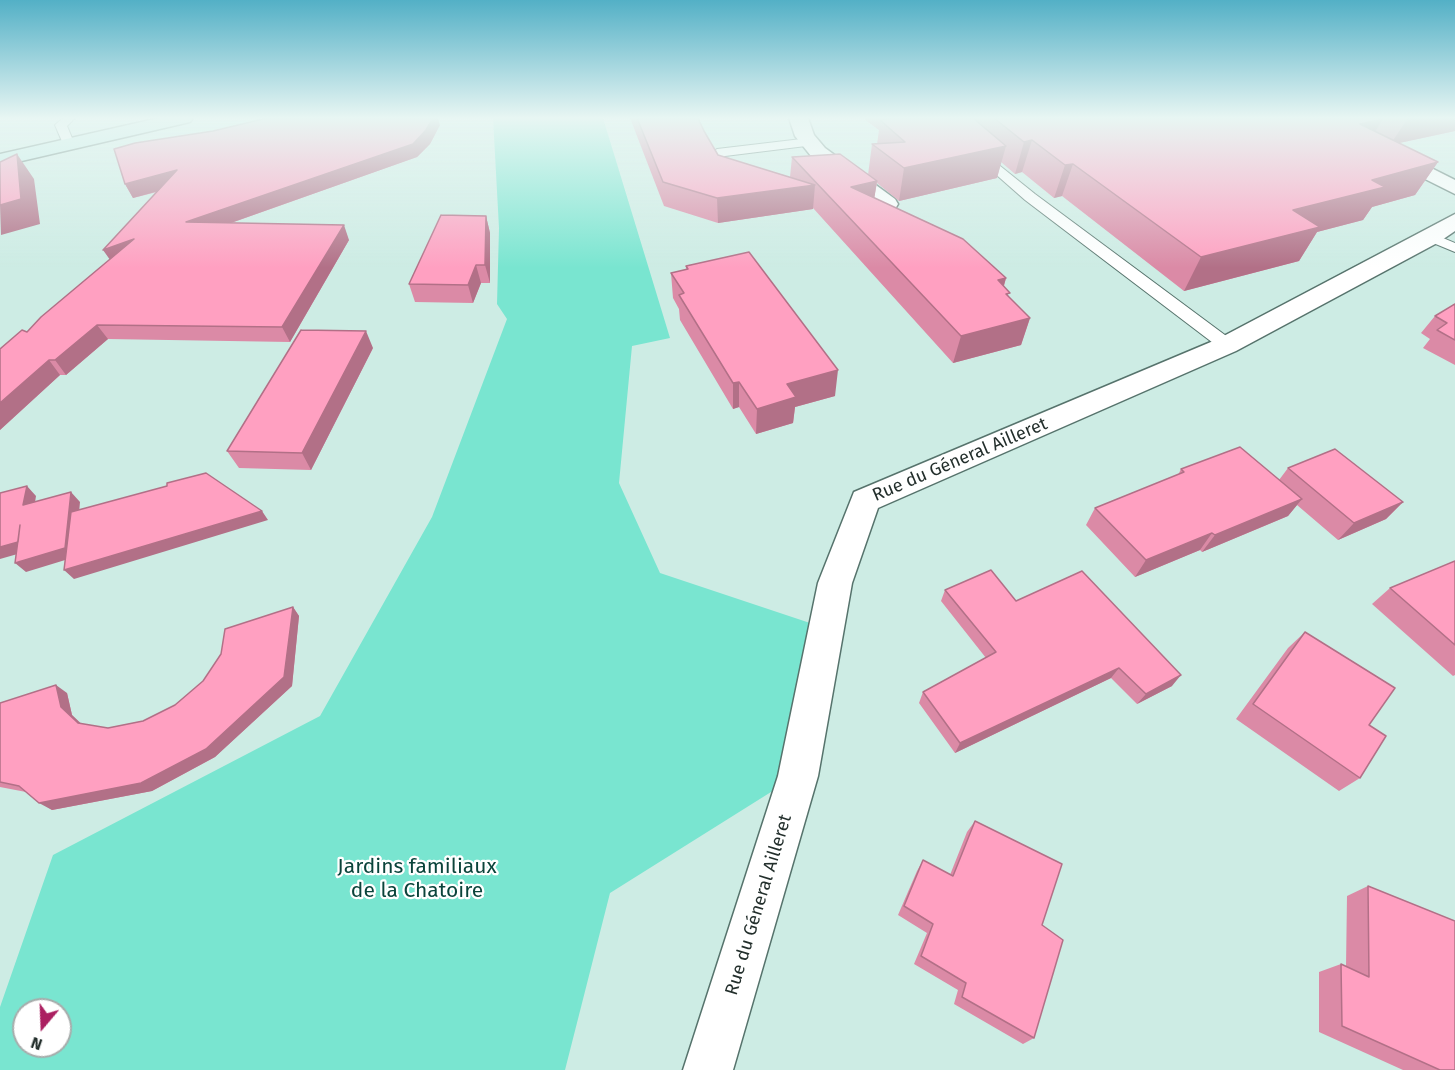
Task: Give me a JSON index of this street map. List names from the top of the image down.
{
  "streets": {
    "street": ["Rue du Géneral Ailleret"]
  },
  "parks": ["Jardins familiaux de la Chatoire"],
  "north": "bottom"
}
